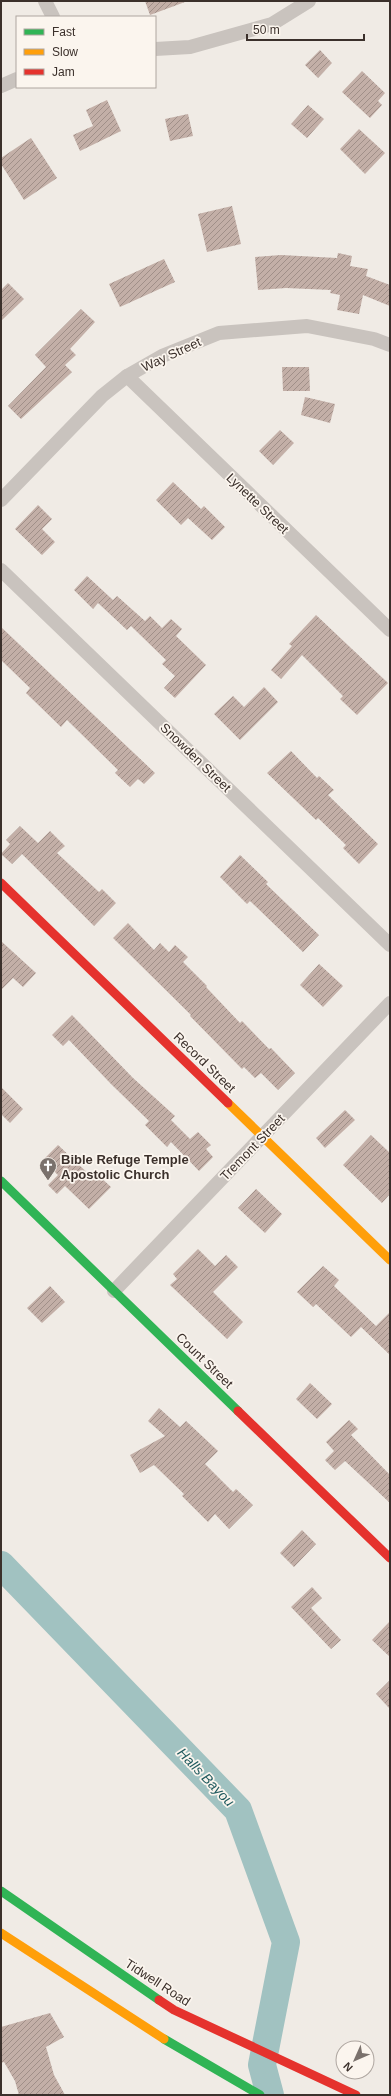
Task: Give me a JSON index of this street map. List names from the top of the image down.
{
  "streets": {
    "street": [
      "Way Street",
      "Lynette Street",
      "Snowden Street",
      "Record Street",
      "Tremont Street",
      "Count Street",
      "Tidwell Road"
    ]
  },
  "crossings": [
    ["Way Street", "Lynette Street"],
    ["Record Street", "Tremont Street"],
    ["Tremont Street", "Count Street"]
  ],
  "water": ["Halls Bayou"],
  "places": {
    "church": ["Bible Refuge Temple Apostolic Church"]
  },
  "legend": ["Fast", "Slow", "Jam"],
  "scale_bar": "50 m",
  "north": "bottom left"
}
